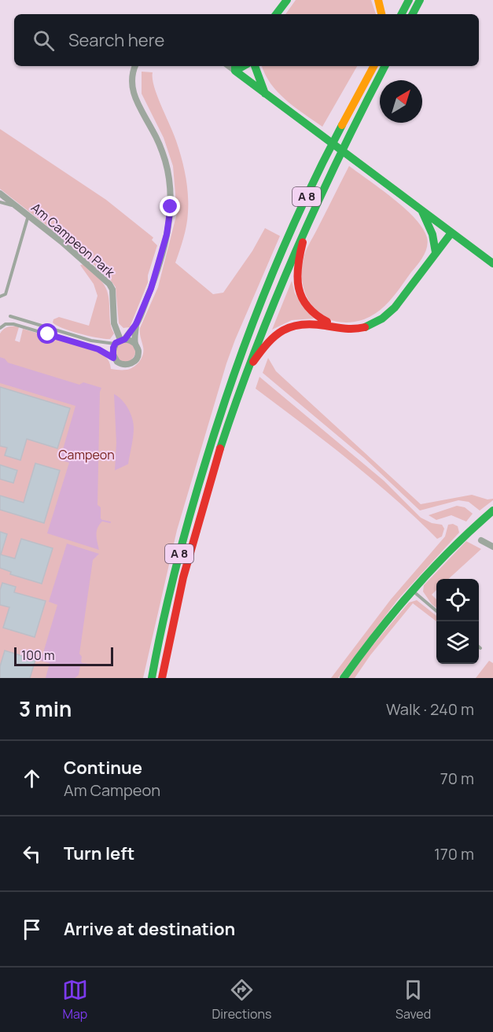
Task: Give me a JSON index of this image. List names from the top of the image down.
{
  "streets": {
    "main road": ["A 8"],
    "street": ["Am Campeon Park"]
  },
  "parks": ["Campeon"],
  "scale_bar": "100 m",
  "north": "top right",
  "page": {
    "search": "Search here",
    "scale": "100 m",
    "heading": ["3 min", "Walk · 240 m"],
    "list": [
      ["Continue", "Am Campeon", "70 m"],
      ["Turn left", "170 m"],
      "Arrive at destination"
    ],
    "nav": ["Map", "Directions", "Saved"]
  }
}
